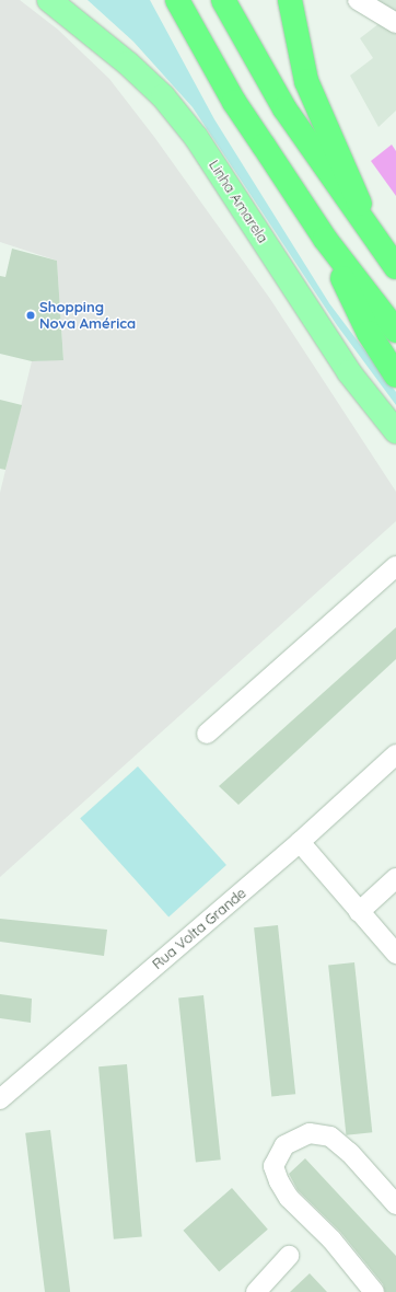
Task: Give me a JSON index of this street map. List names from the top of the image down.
{
  "streets": {
    "main road": ["Linha Amarela"],
    "street": ["Rua Volta Grande"]
  },
  "places": ["Shopping Nova América"]
}
